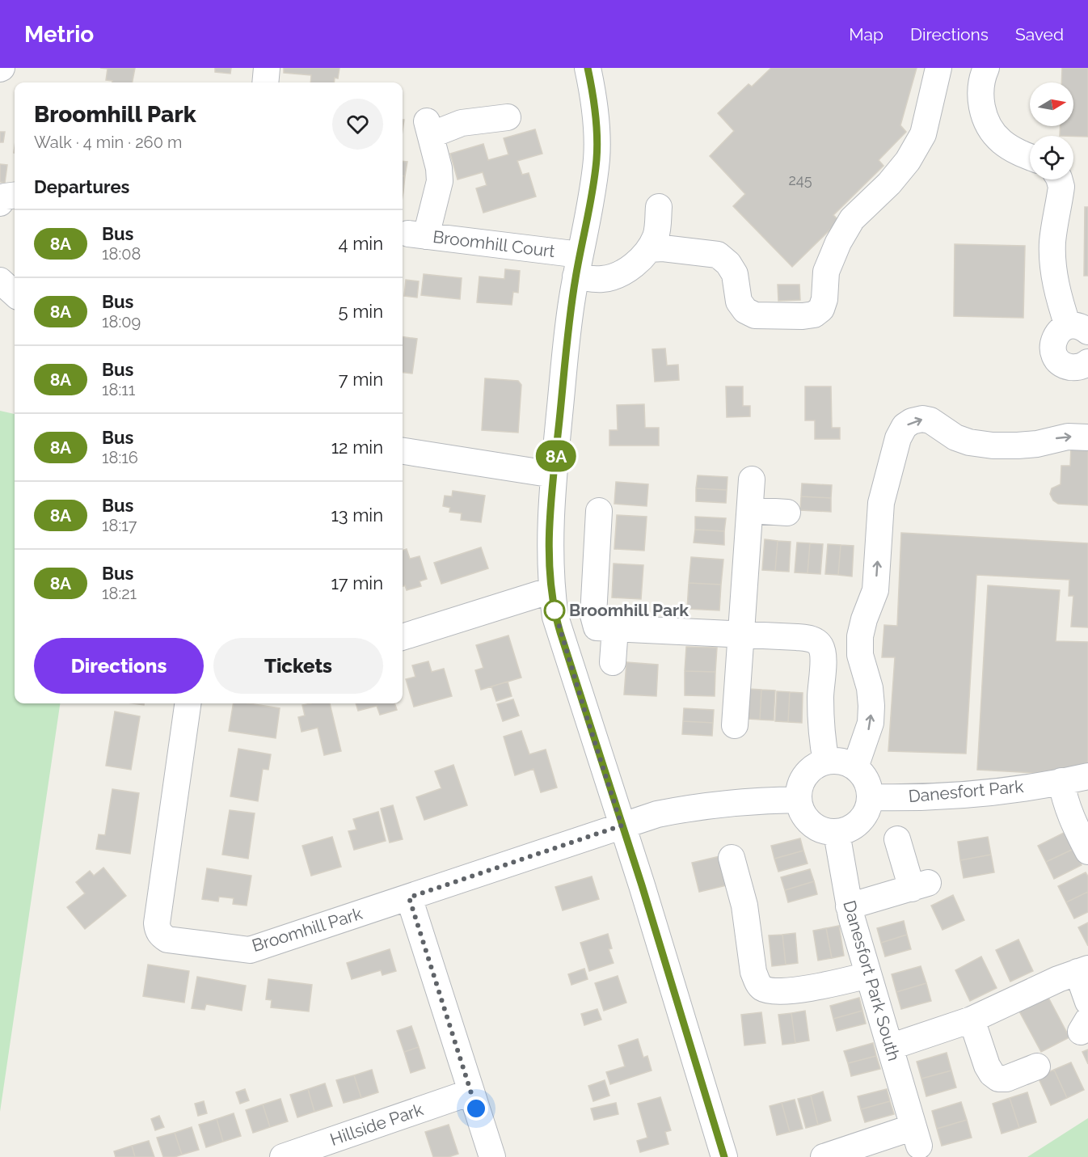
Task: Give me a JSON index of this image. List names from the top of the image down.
{
  "streets": {
    "street": [
      "Broomhill Court",
      "Danesfort Park",
      "Broomhill Park",
      "Danesfort Park South",
      "Hillside Park"
    ]
  },
  "crossings": [
    ["Danesfort Park", "Danesfort Park South"]
  ],
  "places": ["Broomhill Park"],
  "lines": ["bus line 8A"],
  "house_numbers": ["245"],
  "north": "right",
  "page": {
    "header": "Metrio",
    "nav": ["Map", "Directions", "Saved"],
    "on_map": "8A",
    "heading": [
      ["Broomhill Park", "Walk · 4 min · 260 m"],
      "Departures"
    ],
    "list": [
      {
        "mark": "8A",
        "name": "Bus",
        "note": "18:08",
        "value": "4 min"
      },
      {
        "mark": "8A",
        "name": "Bus",
        "note": "18:09",
        "value": "5 min"
      },
      {
        "mark": "8A",
        "name": "Bus",
        "note": "18:11",
        "value": "7 min"
      },
      {
        "mark": "8A",
        "name": "Bus",
        "note": "18:16",
        "value": "12 min"
      },
      {
        "mark": "8A",
        "name": "Bus",
        "note": "18:17",
        "value": "13 min"
      },
      {
        "mark": "8A",
        "name": "Bus",
        "note": "18:21",
        "value": "17 min"
      }
    ],
    "buttons": ["Directions", "Tickets"]
  }
}
